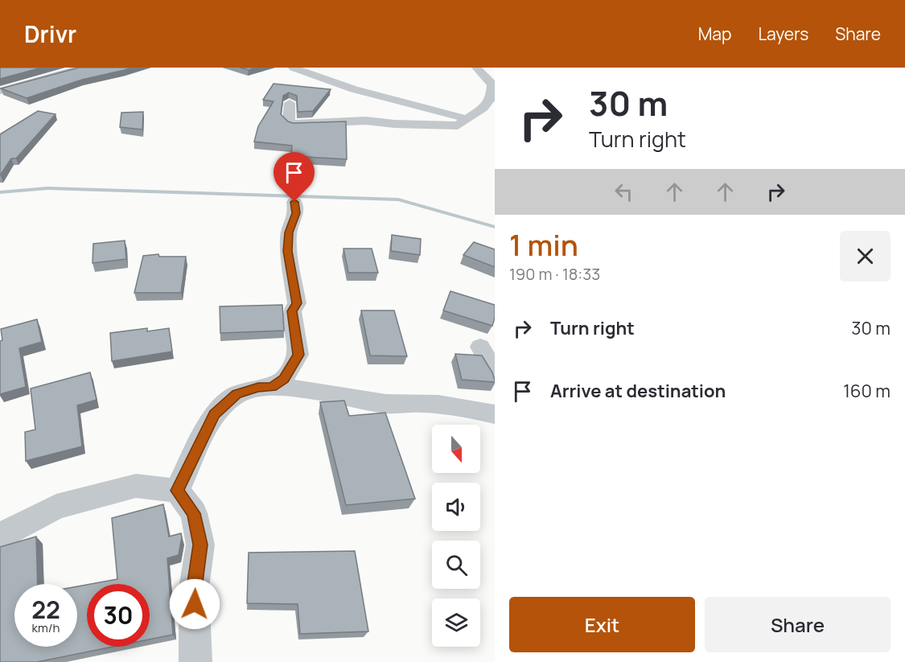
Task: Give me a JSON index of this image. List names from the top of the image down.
{
  "north": "bottom",
  "page": {
    "header": "Drivr",
    "nav": ["Map", "Layers", "Share"],
    "turn": ["30 m", "Turn right"],
    "heading": ["1 min", "190 m · 18:33"],
    "list": [
      {
        "name": "Turn right",
        "value": "30 m"
      },
      {
        "name": "Arrive at destination",
        "value": "160 m"
      }
    ],
    "speed": "22 km/h",
    "limit": "30",
    "buttons": ["Exit", "Share"]
  }
}
